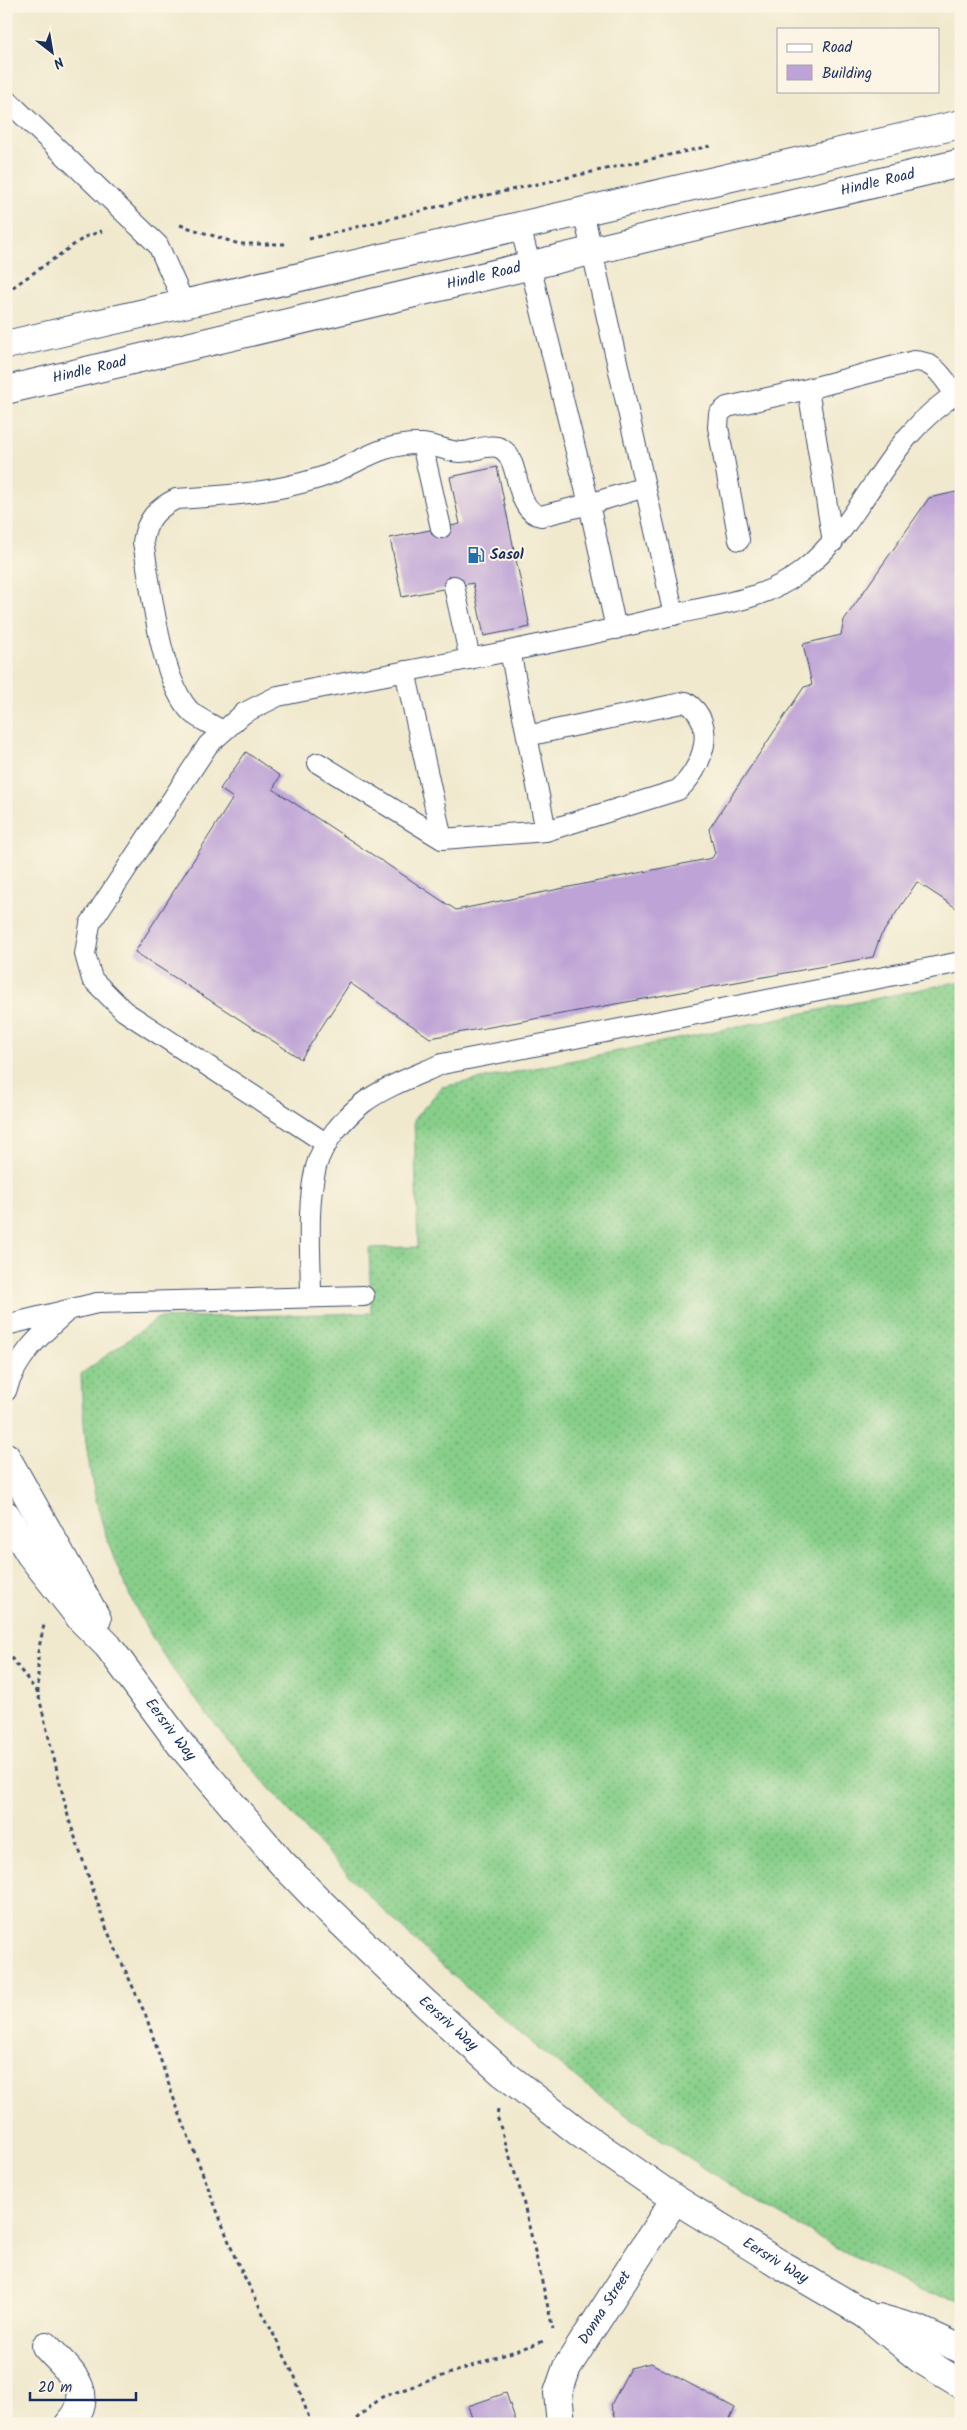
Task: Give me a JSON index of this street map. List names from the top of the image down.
{
  "streets": {
    "main road": ["Hindle Road", "Eersriv Way", "Donna Street"]
  },
  "crossings": [
    ["Eersriv Way", "Donna Street"]
  ],
  "places": {
    "fuel station": ["Sasol"]
  },
  "legend": ["Road", "Building"],
  "scale_bar": "20 m",
  "north": "bottom right"
}
